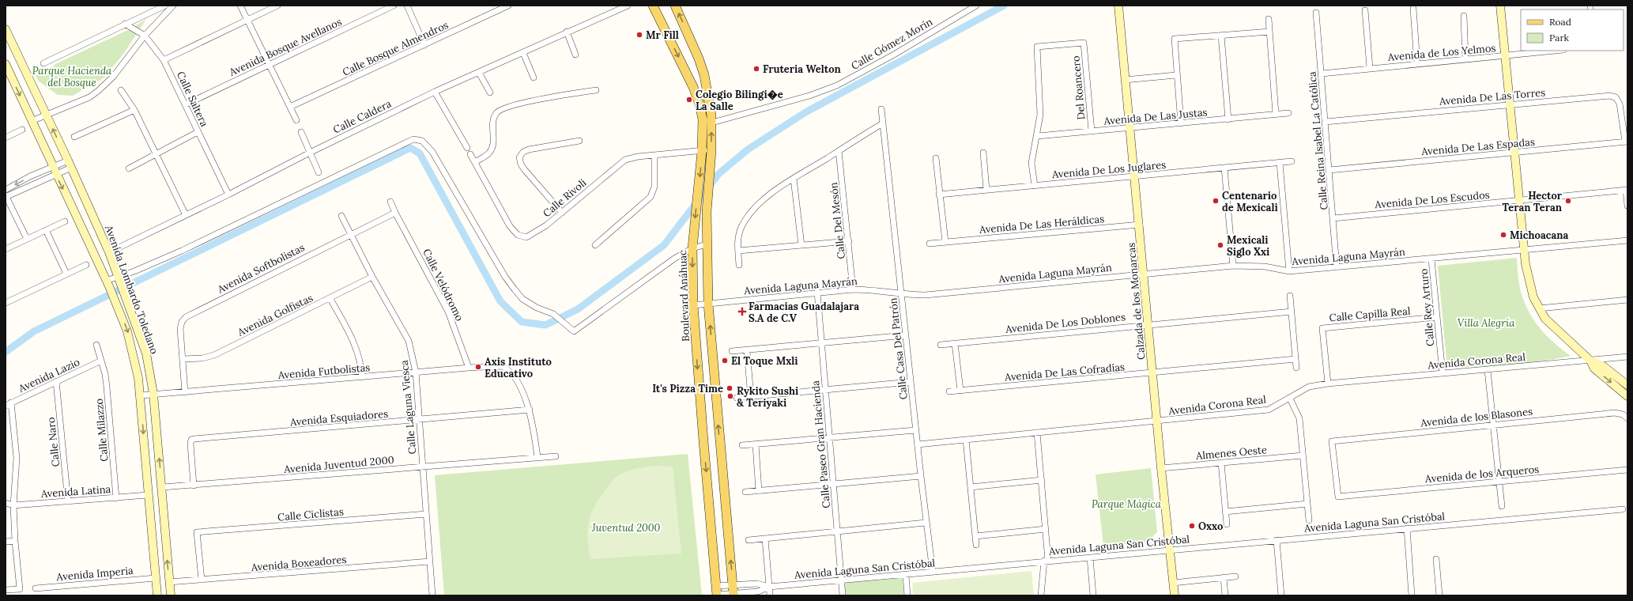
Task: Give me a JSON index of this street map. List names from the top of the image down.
{
  "streets": {
    "main road": ["Avenida Lombardo Toledano", "Boulevard Anáhuac", "Calzada de los Monarcas"],
    "street": [
      "Calle Gómez Morín",
      "Avenida Bosque Avellanos",
      "Calle Bosque Almendros",
      "Avenida de Los Yelmos",
      "Del Roancero",
      "Avenida De Las Torres",
      "Calle Saltera",
      "Calle Caldera",
      "Avenida De Las Justas",
      "Calle Reina Isabel La Católica",
      "Avenida De Las Espadas",
      "Avenida De Los Juglares",
      "Calle Rivoli",
      "Avenida De Los Escudos",
      "Calle Del Mesón",
      "Avenida De Las Heráldicas",
      "Avenida Laguna Mayrán",
      "Avenida Softbolistas",
      "Calle Velódromo",
      "Calle Rey Arturo",
      "Calle Capilla Real",
      "Avenida Golfistas",
      "Avenida De Los Doblones",
      "Calle Casa Del Patrón",
      "Avenida Corona Real",
      "Avenida Futbolistas",
      "Avenida De Las Cofradías",
      "Avenida Lazio",
      "Calle Laguna Viesca",
      "Avenida de los Blasones",
      "Avenida Esquiadores",
      "Calle Milazzo",
      "Calle Naro",
      "Calle Paseo Gran Hacienda",
      "Almenes Oeste",
      "Avenida Juventud 2000",
      "Avenida de los Arqueros",
      "Avenida Latina",
      "Calle Ciclistas",
      "Avenida Laguna San Cristóbal",
      "Avenida Boxeadores",
      "Avenida Imperia"
    ]
  },
  "crossings": [
    ["Avenida Bosque Avellanos", "Calle Saltera"],
    ["Avenida de Los Yelmos", "Calle Reina Isabel La Católica"],
    ["Del Roancero", "Avenida De Las Justas"],
    ["Avenida De Las Torres", "Calle Reina Isabel La Católica"],
    ["Avenida De Las Torres", "Avenida De Las Espadas"],
    ["Calle Saltera", "Calle Caldera"],
    ["Calle Caldera", "Avenida Lombardo Toledano"],
    ["Avenida De Las Justas", "Calzada de los Monarcas"],
    ["Calle Reina Isabel La Católica", "Avenida De Las Espadas"],
    ["Calle Reina Isabel La Católica", "Avenida De Los Escudos"],
    ["Calle Reina Isabel La Católica", "Avenida Laguna Mayrán"],
    ["Avenida De Los Juglares", "Calzada de los Monarcas"],
    ["Calle Rivoli", "Boulevard Anáhuac"],
    ["Calle Del Mesón", "Avenida Laguna Mayrán"],
    ["Avenida De Las Heráldicas", "Calzada de los Monarcas"],
    ["Avenida Laguna Mayrán", "Boulevard Anáhuac"],
    ["Avenida Laguna Mayrán", "Calzada de los Monarcas"],
    ["Avenida Laguna Mayrán", "Calle Rey Arturo"],
    ["Avenida Laguna Mayrán", "Calle Casa Del Patrón"],
    ["Avenida Laguna Mayrán", "Calle Paseo Gran Hacienda"],
    ["Avenida Softbolistas", "Avenida Golfistas"],
    ["Avenida Softbolistas", "Calle Laguna Viesca"],
    ["Calle Velódromo", "Avenida Futbolistas"],
    ["Avenida Lombardo Toledano", "Avenida Futbolistas"],
    ["Avenida Lombardo Toledano", "Avenida Juventud 2000"],
    ["Avenida Lombardo Toledano", "Avenida Latina"],
    ["Avenida Lombardo Toledano", "Avenida Boxeadores"],
    ["Avenida Lombardo Toledano", "Avenida Imperia"],
    ["Boulevard Anáhuac", "Avenida Laguna San Cristóbal"],
    ["Calzada de los Monarcas", "Avenida De Los Doblones"],
    ["Calzada de los Monarcas", "Avenida Corona Real"],
    ["Calzada de los Monarcas", "Avenida De Las Cofradías"],
    ["Calzada de los Monarcas", "Almenes Oeste"],
    ["Calzada de los Monarcas", "Avenida Laguna San Cristóbal"],
    ["Calle Rey Arturo", "Calle Capilla Real"],
    ["Calle Rey Arturo", "Avenida Corona Real"],
    ["Calle Capilla Real", "Avenida Corona Real"],
    ["Avenida Golfistas", "Calle Laguna Viesca"],
    ["Calle Casa Del Patrón", "Avenida Corona Real"],
    ["Calle Casa Del Patrón", "Avenida Laguna San Cristóbal"],
    ["Avenida Futbolistas", "Calle Laguna Viesca"],
    ["Avenida Futbolistas", "Avenida Esquiadores"],
    ["Avenida Lazio", "Calle Milazzo"],
    ["Avenida Lazio", "Calle Naro"],
    ["Calle Laguna Viesca", "Avenida Esquiadores"],
    ["Calle Laguna Viesca", "Avenida Juventud 2000"],
    ["Calle Laguna Viesca", "Calle Ciclistas"],
    ["Calle Laguna Viesca", "Avenida Boxeadores"],
    ["Avenida de los Blasones", "Avenida de los Arqueros"],
    ["Avenida Esquiadores", "Avenida Juventud 2000"],
    ["Calle Milazzo", "Avenida Latina"],
    ["Calle Naro", "Avenida Latina"],
    ["Calle Paseo Gran Hacienda", "Avenida Laguna San Cristóbal"],
    ["Calle Ciclistas", "Avenida Boxeadores"]
  ],
  "parks": [
    "Parque Hacienda del Bosque",
    "Villa Alegría",
    "Parque Mágica",
    "Juventud 2000"
  ],
  "places": {
    "other": [
      "Mr Fill",
      "Fruteria Welton",
      "Colegio Bilingi�e La Salle",
      "Centenario de Mexicali",
      "Hector Teran Teran",
      "Michoacana",
      "Mexicali Siglo Xxi",
      "El Toque Mxli",
      "Axis Instituto Educativo",
      "It's Pizza Time",
      "Rykito Sushi & Teriyaki",
      "Oxxo"
    ],
    "health": ["Farmacias Guadalajara S.A de C.V"]
  },
  "legend": ["Road", "Park"]
}
